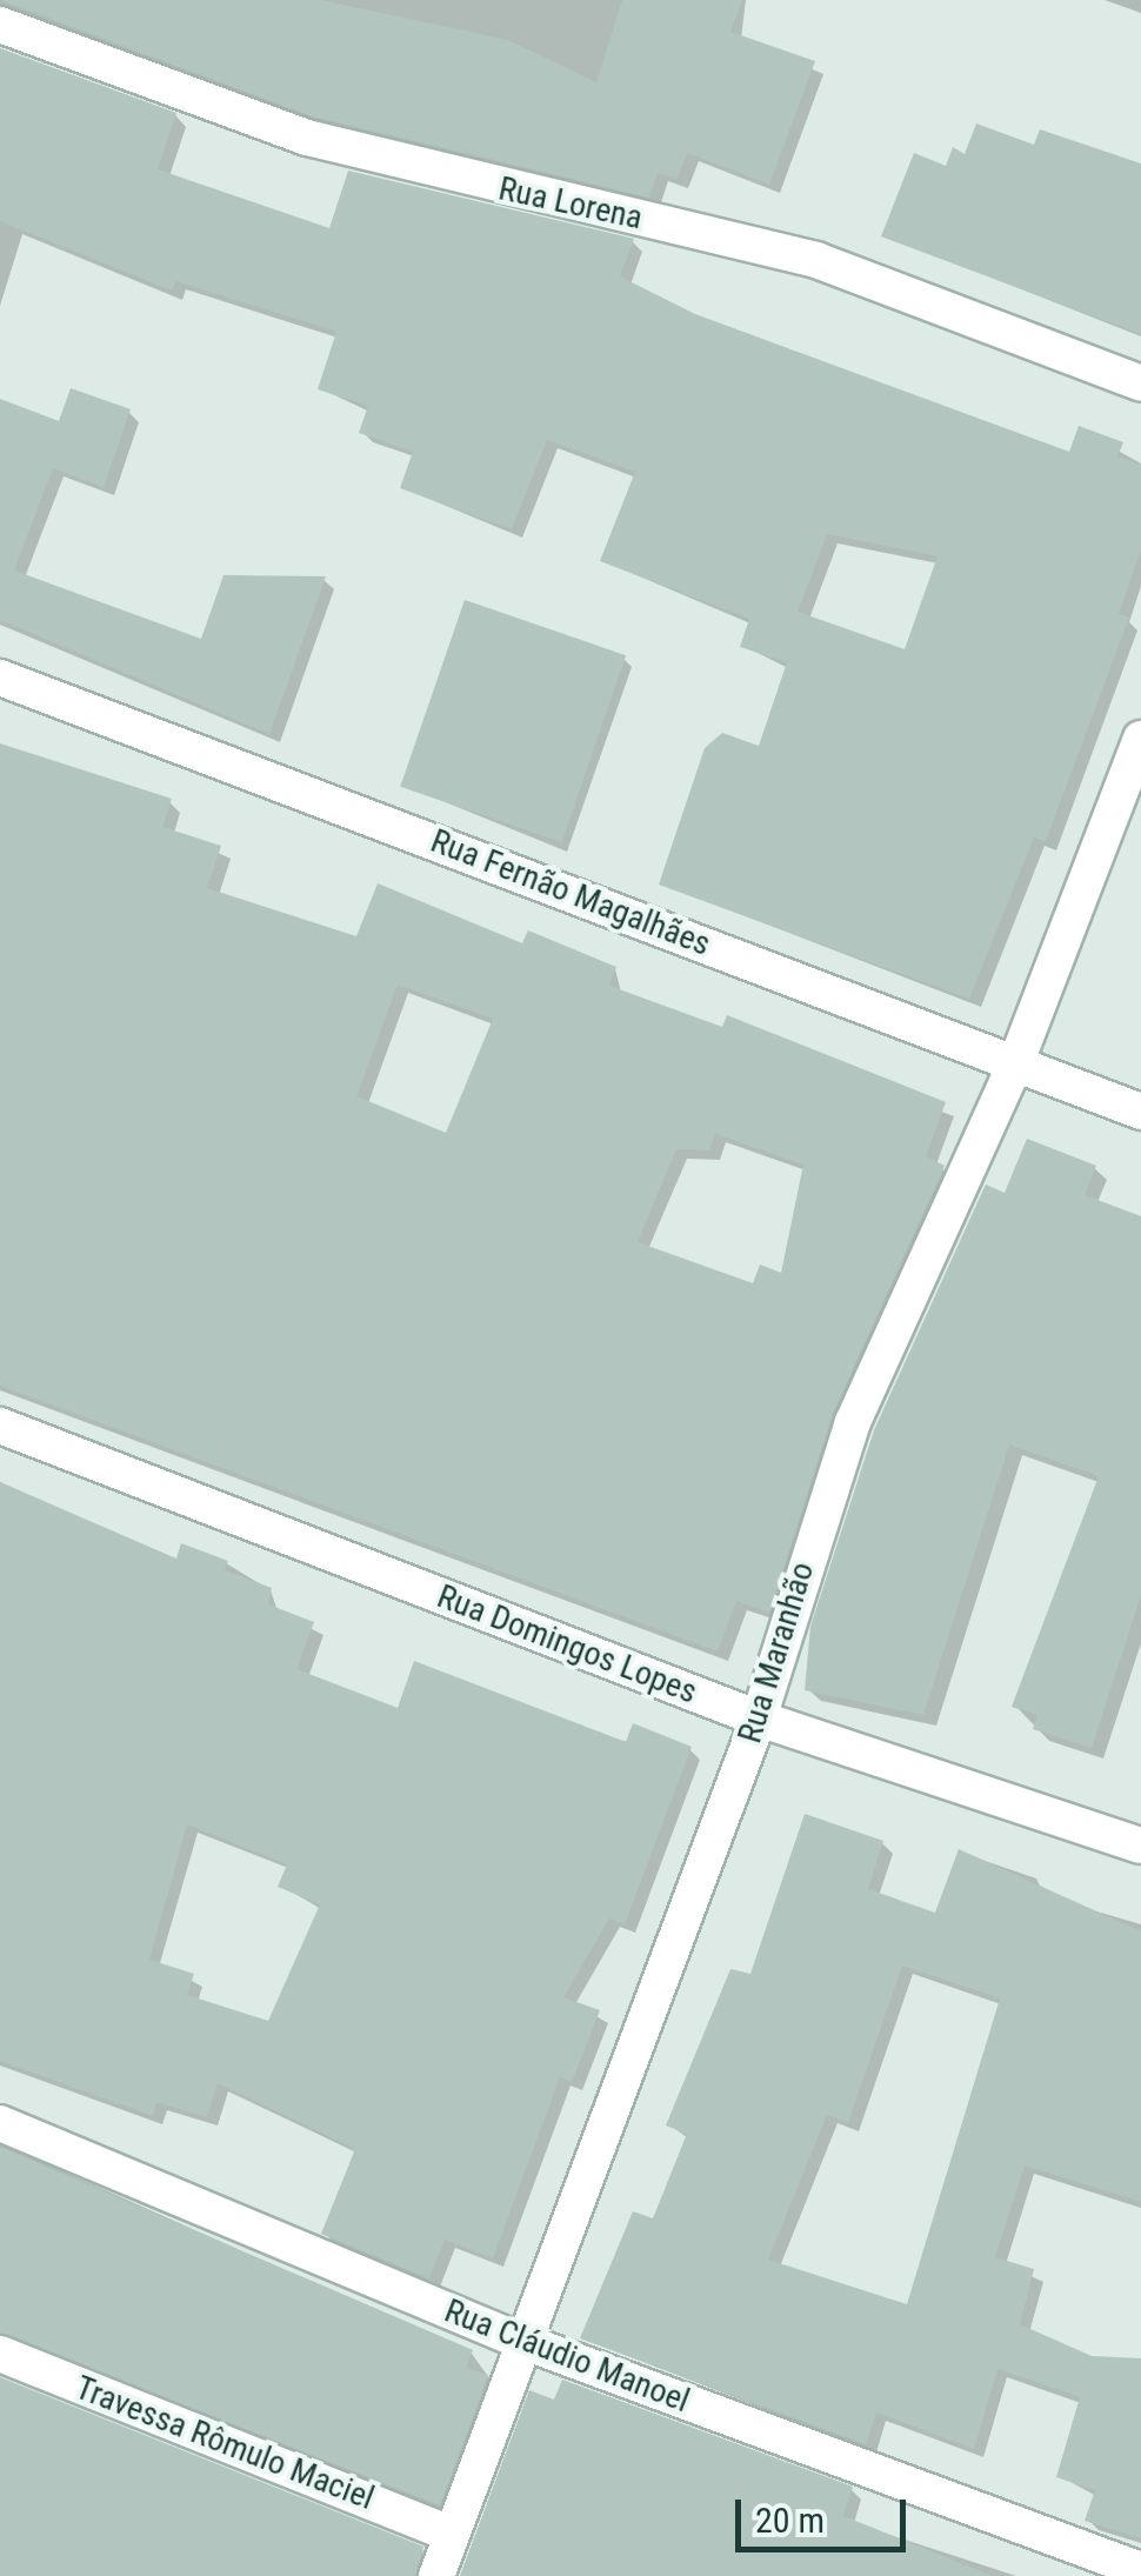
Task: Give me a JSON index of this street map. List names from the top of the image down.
{
  "streets": {
    "street": [
      "Rua Lorena",
      "Rua Fernão Magalhães",
      "Rua Domingos Lopes",
      "Rua Maranhão",
      "Rua Cláudio Manoel",
      "Travessa Rômulo Maciel"
    ]
  },
  "crossings": [
    ["Rua Fernão Magalhães", "Rua Maranhão"],
    ["Rua Domingos Lopes", "Rua Maranhão"],
    ["Rua Maranhão", "Rua Cláudio Manoel"],
    ["Rua Maranhão", "Travessa Rômulo Maciel"]
  ],
  "scale_bar": "20 m"
}
